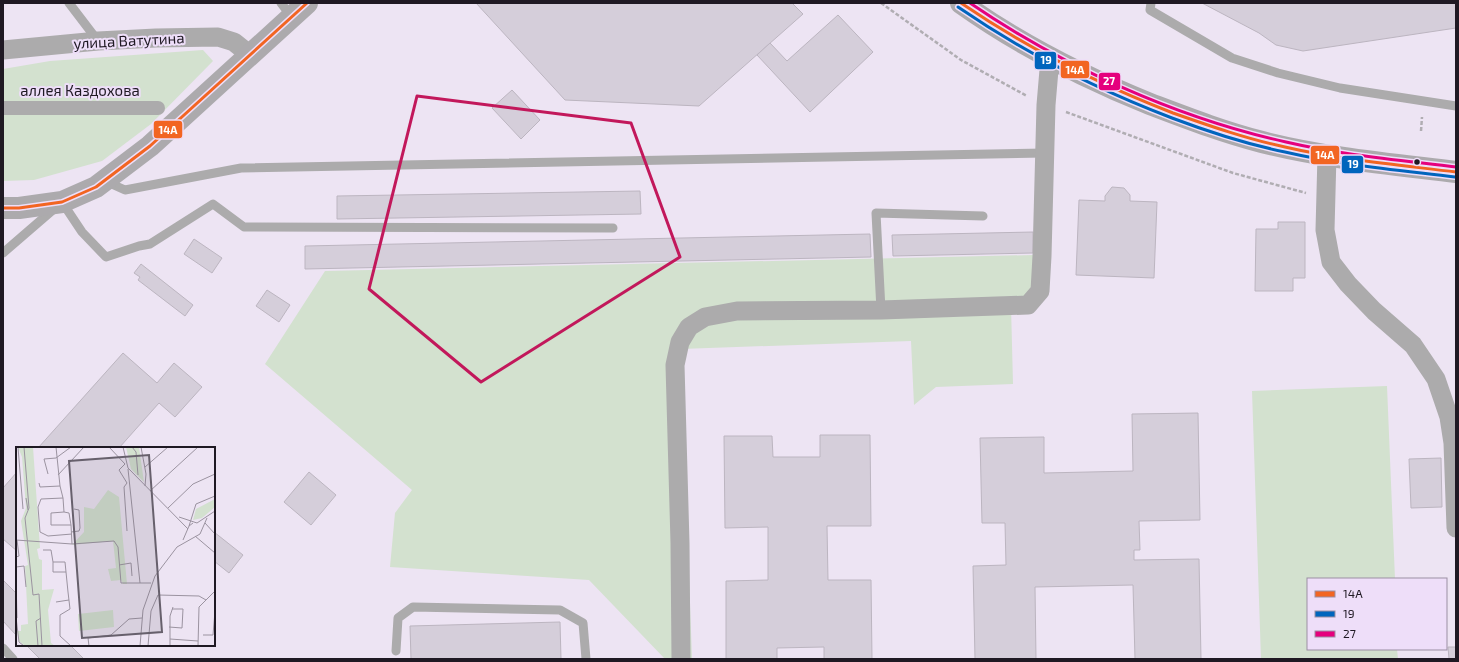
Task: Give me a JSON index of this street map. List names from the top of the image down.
{
  "streets": {
    "street": ["улица Ватутина", "аллея Каздохова"]
  },
  "lines": ["transit line 14А", "transit line 27", "transit line 19"],
  "legend": ["14А", "19", "27"]
}
